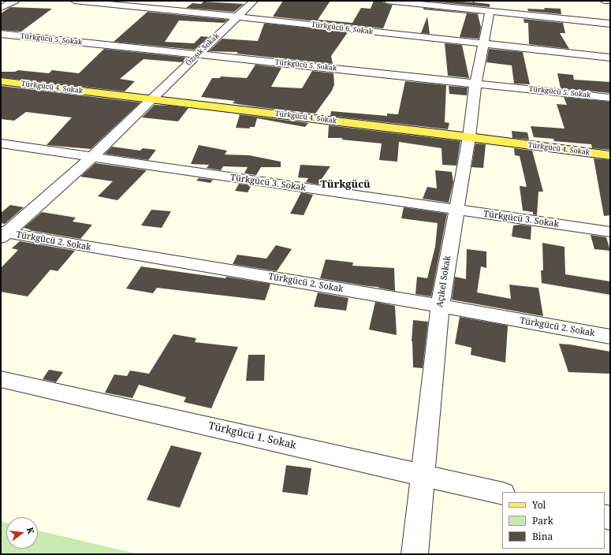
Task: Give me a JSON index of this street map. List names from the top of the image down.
{
  "streets": {
    "main road": ["Türkgücü 4. Sokak"],
    "street": [
      "Türkgücü 6. Sokak",
      "Türkgücü 5. Sokak",
      "Özışık Sokak",
      "Türkgücü 3. Sokak",
      "Türkgücü 2. Sokak",
      "Açıkel Sokak",
      "Türkgücü 1. Sokak"
    ]
  },
  "crossings": [
    ["Türkgücü 6. Sokak", "Özışık Sokak"],
    ["Türkgücü 6. Sokak", "Açıkel Sokak"],
    ["Türkgücü 5. Sokak", "Özışık Sokak"],
    ["Türkgücü 5. Sokak", "Açıkel Sokak"],
    ["Özışık Sokak", "Türkgücü 4. Sokak"],
    ["Özışık Sokak", "Türkgücü 3. Sokak"],
    ["Özışık Sokak", "Türkgücü 2. Sokak"],
    ["Türkgücü 4. Sokak", "Açıkel Sokak"],
    ["Türkgücü 3. Sokak", "Açıkel Sokak"],
    ["Türkgücü 2. Sokak", "Açıkel Sokak"],
    ["Açıkel Sokak", "Türkgücü 1. Sokak"]
  ],
  "districts": ["Türkgücü"],
  "legend": ["Yol", "Park", "Bina"],
  "north": "right"
}
